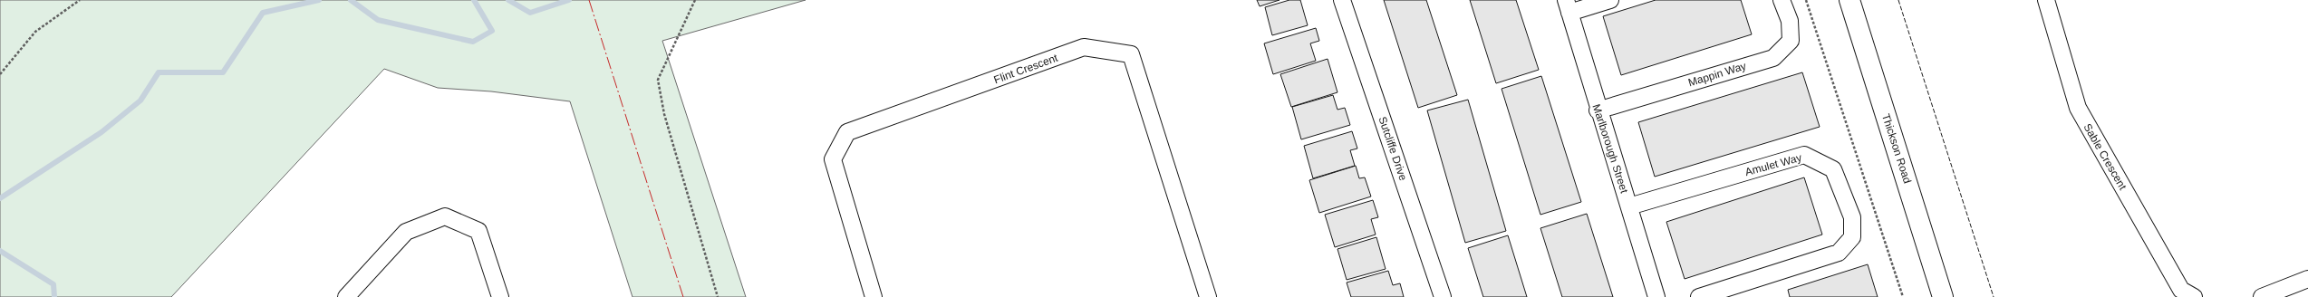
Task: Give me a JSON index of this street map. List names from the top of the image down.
{
  "streets": {
    "main road": ["Thickson Road"],
    "street": [
      "Flint Crescent",
      "Mappin Way",
      "Sutcliffe Drive",
      "Marlborough Street",
      "Sable Crescent",
      "Amulet Way"
    ]
  },
  "crossings": [
    ["Mappin Way", "Marlborough Street"],
    ["Marlborough Street", "Amulet Way"]
  ]
}
